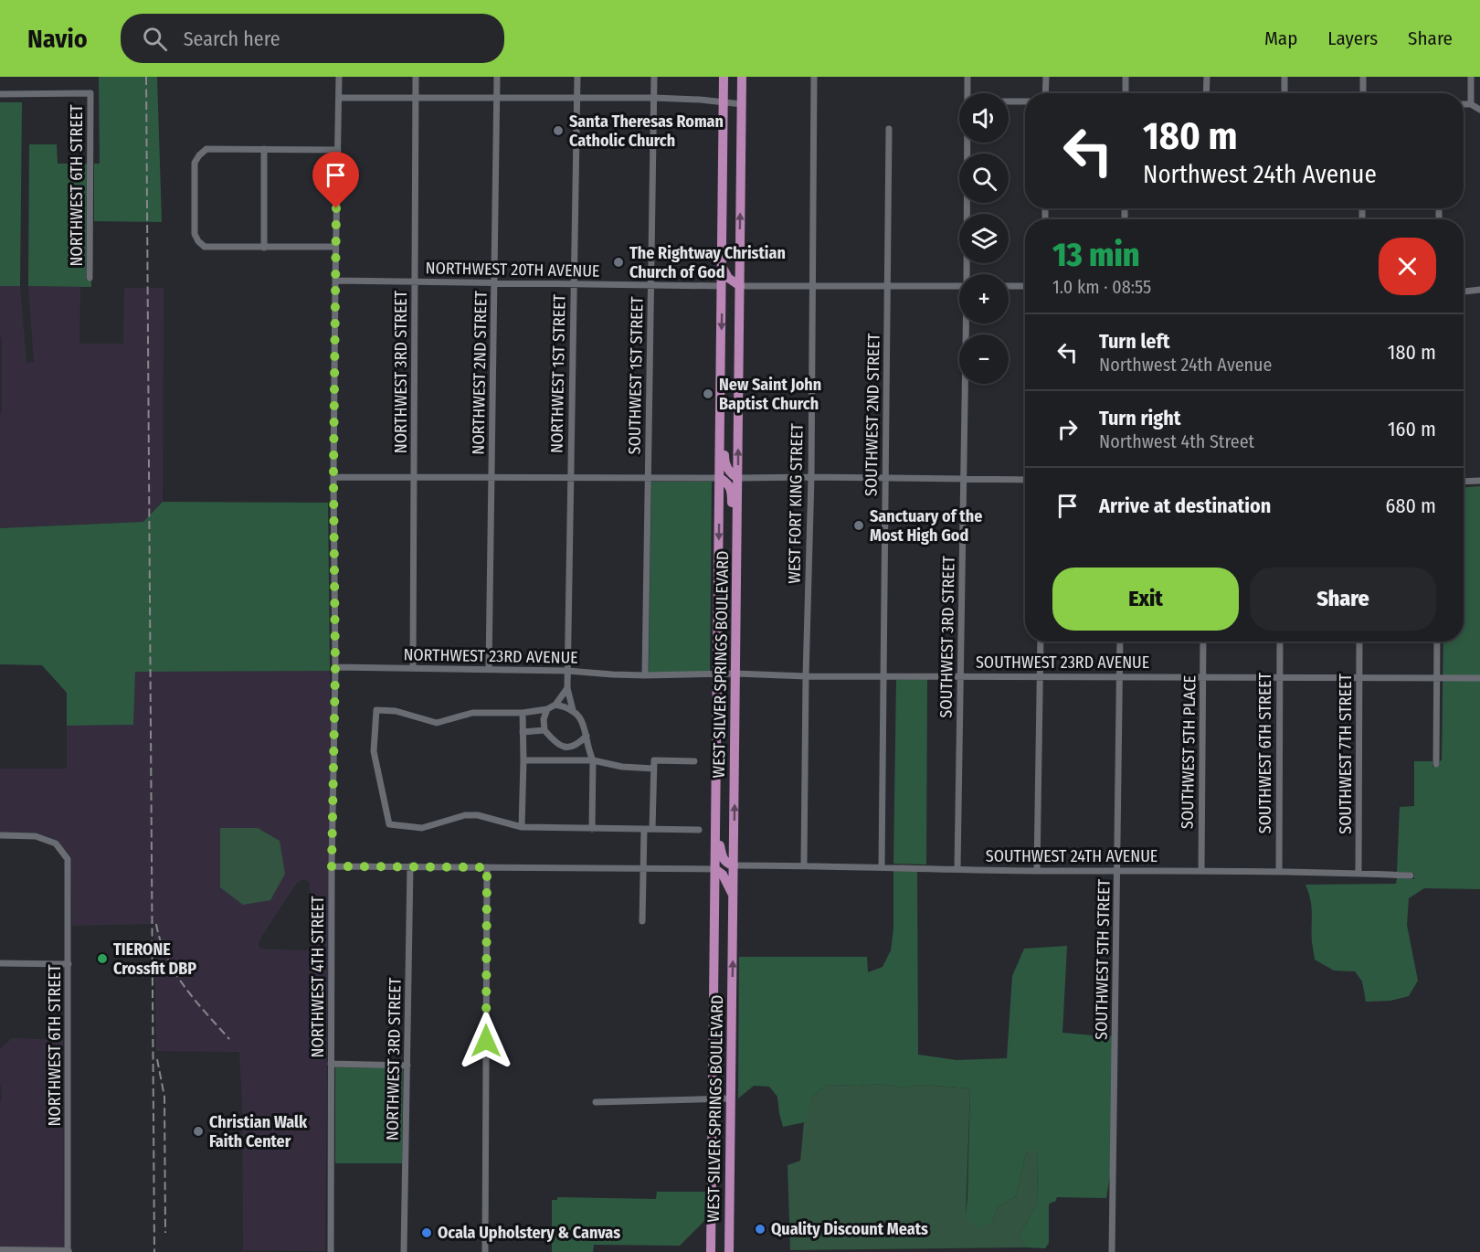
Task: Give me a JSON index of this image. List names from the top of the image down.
{
  "streets": {
    "main road": ["WEST SILVER SPRINGS BOULEVARD"],
    "street": [
      "NORTHWEST 6TH STREET",
      "NORTHWEST 20TH AVENUE",
      "NORTHWEST 3RD STREET",
      "NORTHWEST 2ND STREET",
      "NORTHWEST 1ST STREET",
      "SOUTHWEST 1ST STREET",
      "SOUTHWEST 2ND STREET",
      "WEST FORT KING STREET",
      "SOUTHWEST 3RD STREET",
      "NORTHWEST 23RD AVENUE",
      "SOUTHWEST 23RD AVENUE",
      "SOUTHWEST 5TH PLACE",
      "SOUTHWEST 6TH STREET",
      "SOUTHWEST 7TH STREET",
      "SOUTHWEST 24TH AVENUE",
      "SOUTHWEST 5TH STREET",
      "NORTHWEST 4TH STREET"
    ]
  },
  "crossings": [
    ["NORTHWEST 20TH AVENUE", "NORTHWEST 3RD STREET"],
    ["NORTHWEST 20TH AVENUE", "NORTHWEST 2ND STREET"],
    ["NORTHWEST 20TH AVENUE", "NORTHWEST 1ST STREET"],
    ["NORTHWEST 20TH AVENUE", "SOUTHWEST 1ST STREET"],
    ["NORTHWEST 20TH AVENUE", "WEST SILVER SPRINGS BOULEVARD"],
    ["NORTHWEST 20TH AVENUE", "NORTHWEST 4TH STREET"],
    ["NORTHWEST 3RD STREET", "NORTHWEST 23RD AVENUE"],
    ["NORTHWEST 2ND STREET", "NORTHWEST 23RD AVENUE"],
    ["NORTHWEST 1ST STREET", "NORTHWEST 23RD AVENUE"],
    ["SOUTHWEST 1ST STREET", "NORTHWEST 23RD AVENUE"],
    ["SOUTHWEST 1ST STREET", "SOUTHWEST 23RD AVENUE"],
    ["SOUTHWEST 2ND STREET", "SOUTHWEST 23RD AVENUE"],
    ["SOUTHWEST 2ND STREET", "SOUTHWEST 24TH AVENUE"],
    ["WEST FORT KING STREET", "SOUTHWEST 23RD AVENUE"],
    ["WEST FORT KING STREET", "SOUTHWEST 24TH AVENUE"],
    ["SOUTHWEST 3RD STREET", "SOUTHWEST 23RD AVENUE"],
    ["SOUTHWEST 3RD STREET", "SOUTHWEST 24TH AVENUE"],
    ["NORTHWEST 23RD AVENUE", "SOUTHWEST 23RD AVENUE"],
    ["NORTHWEST 23RD AVENUE", "NORTHWEST 4TH STREET"],
    ["SOUTHWEST 23RD AVENUE", "WEST SILVER SPRINGS BOULEVARD"],
    ["SOUTHWEST 23RD AVENUE", "SOUTHWEST 5TH PLACE"],
    ["SOUTHWEST 23RD AVENUE", "SOUTHWEST 6TH STREET"],
    ["SOUTHWEST 23RD AVENUE", "SOUTHWEST 7TH STREET"],
    ["SOUTHWEST 23RD AVENUE", "SOUTHWEST 5TH STREET"],
    ["WEST SILVER SPRINGS BOULEVARD", "SOUTHWEST 24TH AVENUE"],
    ["SOUTHWEST 5TH PLACE", "SOUTHWEST 24TH AVENUE"],
    ["SOUTHWEST 6TH STREET", "SOUTHWEST 24TH AVENUE"],
    ["SOUTHWEST 7TH STREET", "SOUTHWEST 24TH AVENUE"],
    ["SOUTHWEST 24TH AVENUE", "SOUTHWEST 5TH STREET"]
  ],
  "places": [
    "Santa Theresas Roman Catholic Church",
    "The Rightway Christian Church of God",
    "New Saint John Baptist Church",
    "Sanctuary of the Most High God",
    "TIERONE Crossfit DBP",
    "Christian Walk Faith Center",
    "Quality Discount Meats",
    "Ocala Upholstery & Canvas"
  ],
  "page": {
    "header": "Navio",
    "search": "Search here",
    "nav": ["Map", "Layers", "Share"],
    "map_buttons": ["+", "−"],
    "turn": ["180 m", "Northwest 24th Avenue"],
    "heading": ["13 min", "1.0 km · 08:55"],
    "list": [
      {
        "name": "Turn left",
        "note": "Northwest 24th Avenue",
        "value": "180 m"
      },
      {
        "name": "Turn right",
        "note": "Northwest 4th Street",
        "value": "160 m"
      },
      {
        "name": "Arrive at destination",
        "value": "680 m"
      }
    ],
    "buttons": ["Exit", "Share"]
  }
}
